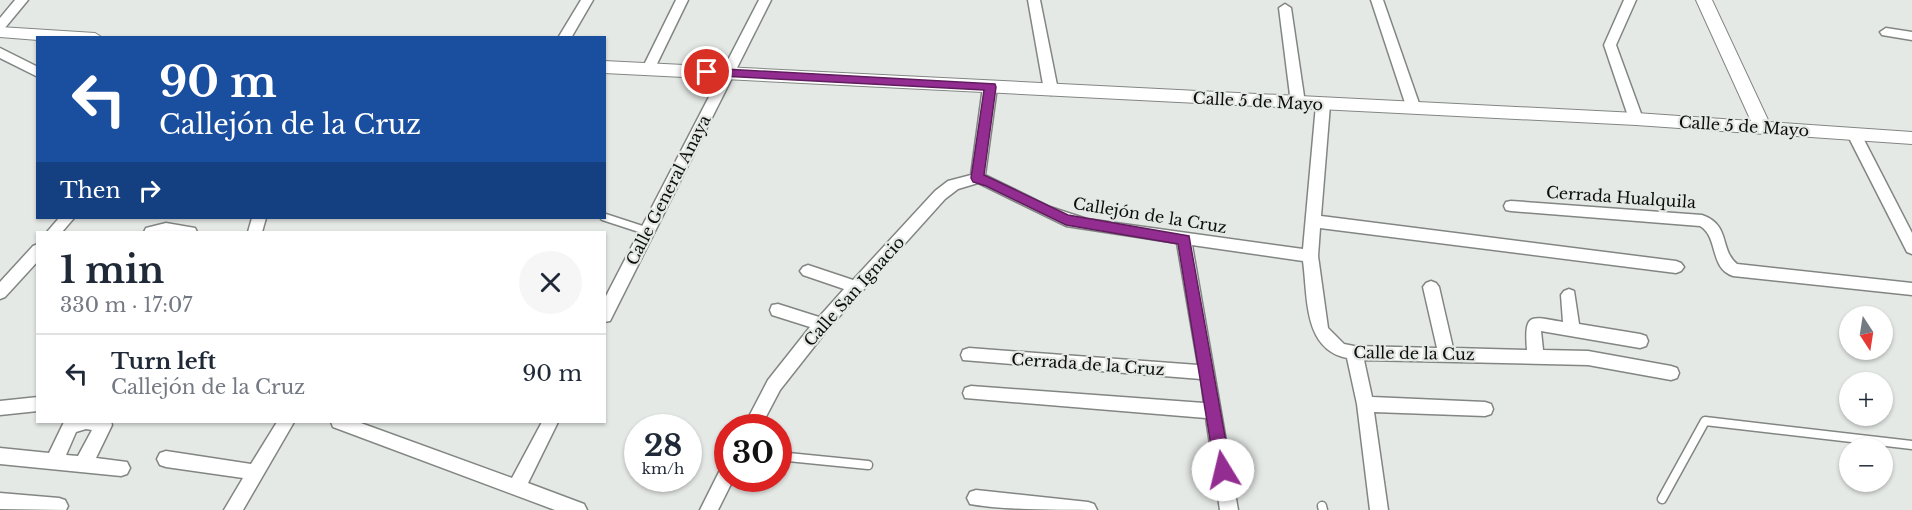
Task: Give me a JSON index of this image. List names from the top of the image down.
{
  "streets": {
    "street": [
      "Calle 5 de Mayo",
      "Calle General Anaya",
      "Cerrada Hualquila",
      "Callejón de la Cruz",
      "Calle San Ignacio",
      "Calle de la Cuz",
      "Cerrada de la Cruz"
    ]
  },
  "crossings": [
    ["Calle 5 de Mayo", "Calle General Anaya"],
    ["Calle 5 de Mayo", "Calle de la Cuz"],
    ["Callejón de la Cruz", "Calle San Ignacio"],
    ["Callejón de la Cruz", "Calle de la Cuz"]
  ],
  "north": "bottom",
  "page": {
    "turn": ["90 m", "Callejón de la Cruz"],
    "then": "Then",
    "heading": ["1 min", "330 m · 17:07"],
    "map_buttons": ["+", "−"],
    "list": [
      {
        "name": "Turn left",
        "note": "Callejón de la Cruz",
        "value": "90 m"
      }
    ],
    "speed": "28 km/h",
    "limit": "30"
  }
}
